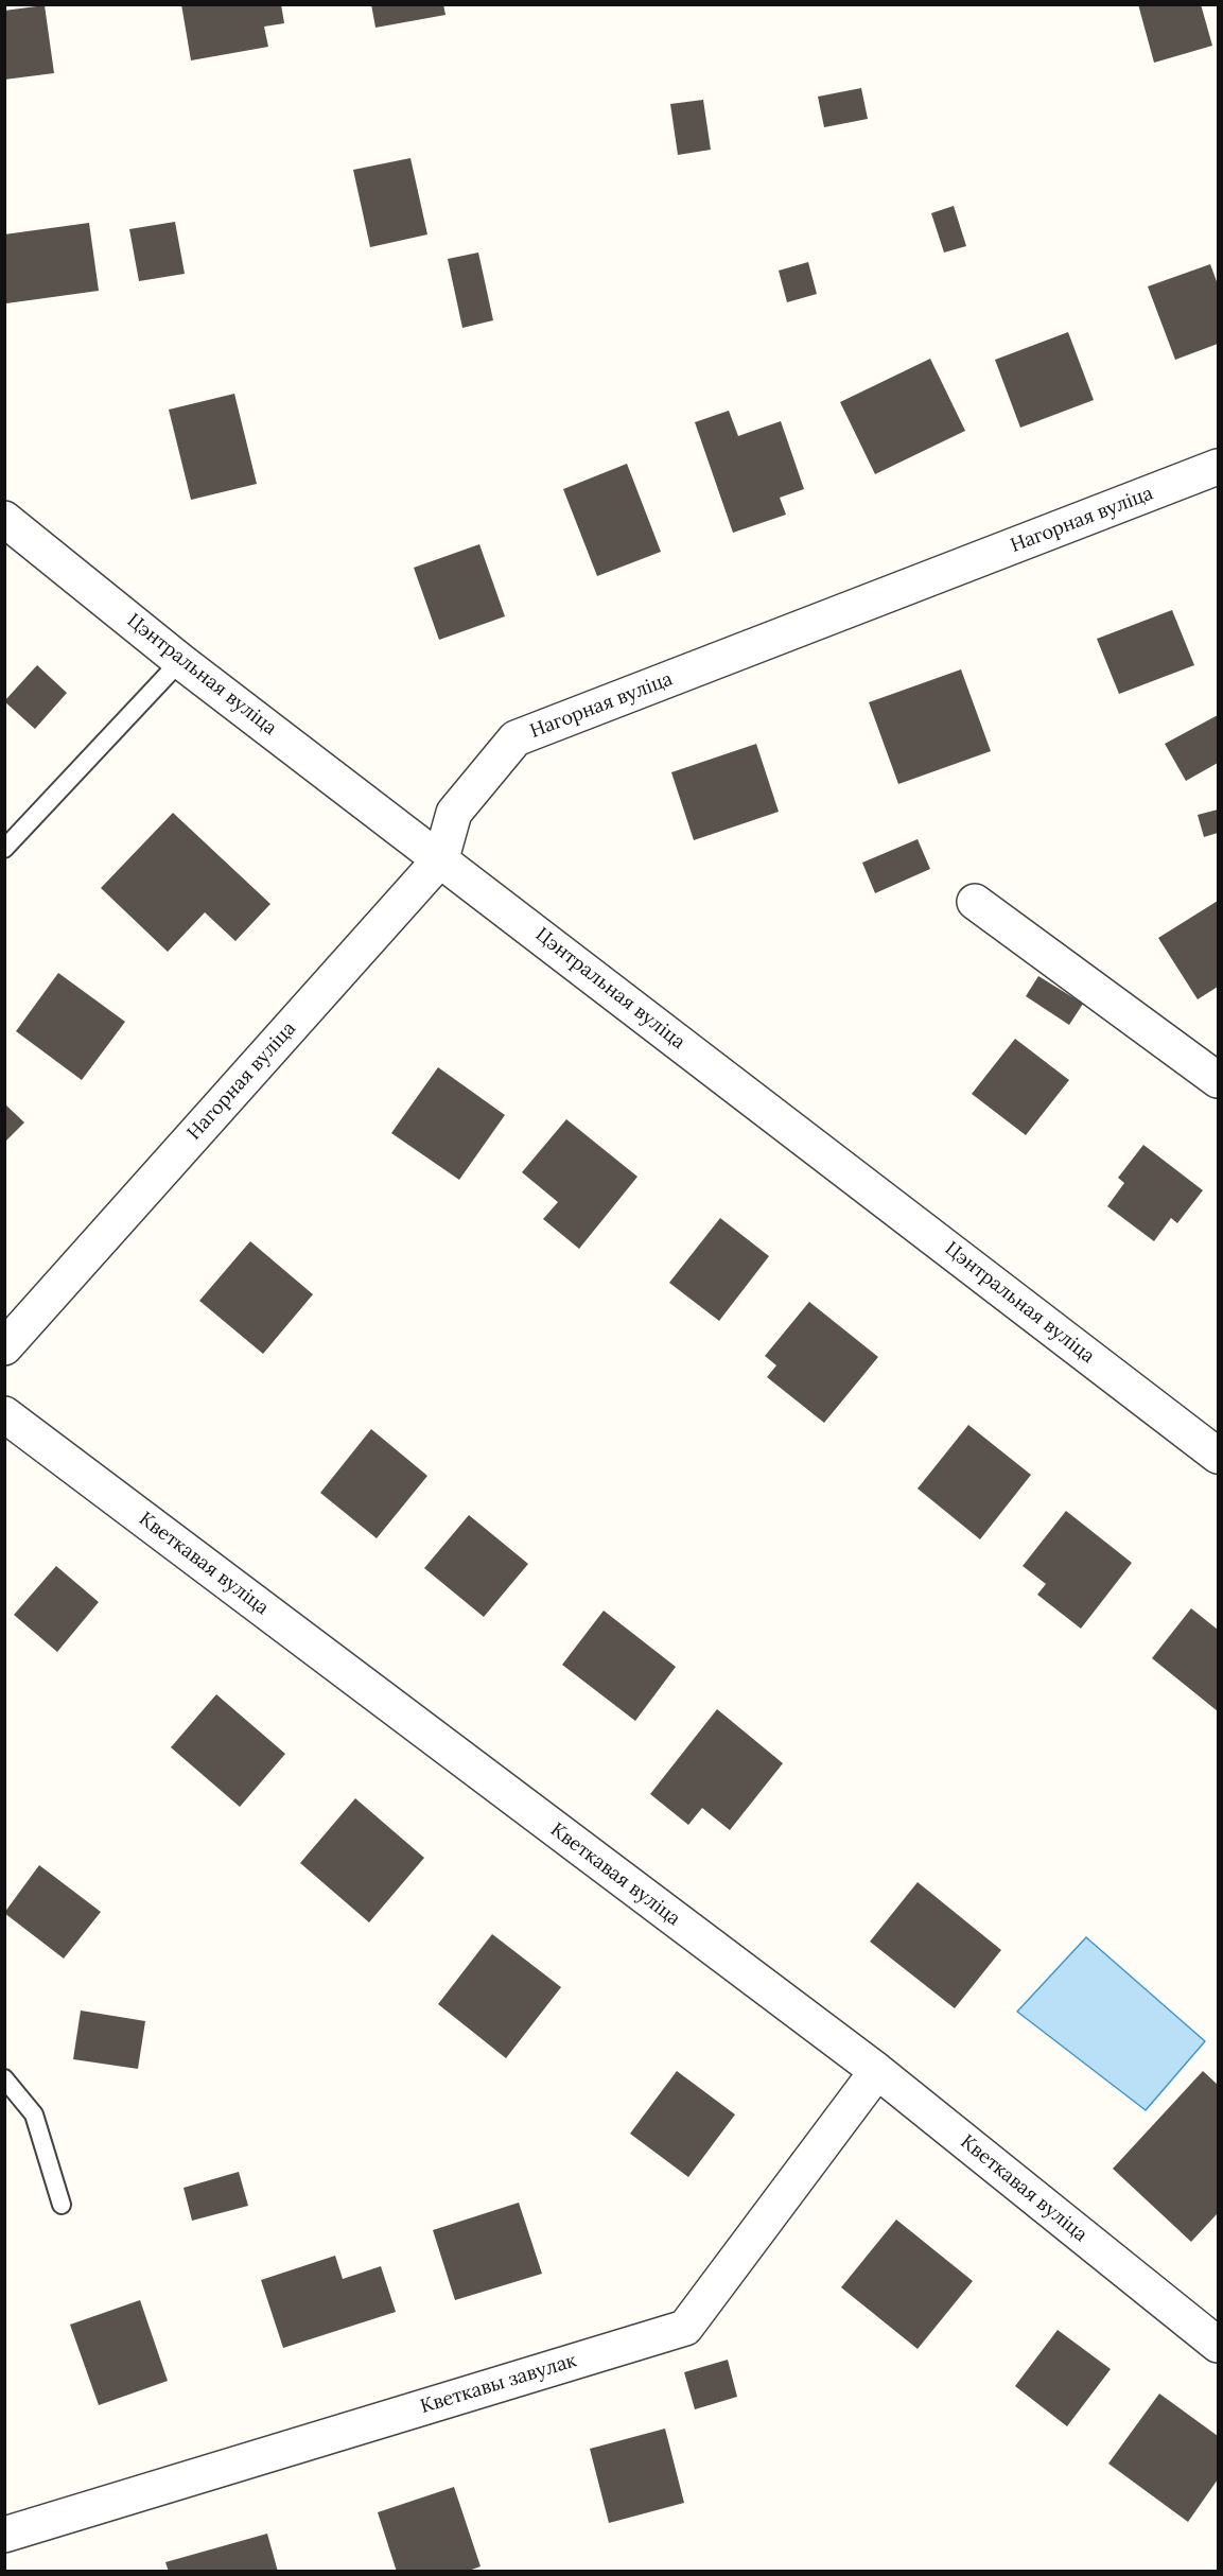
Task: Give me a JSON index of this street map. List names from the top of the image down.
{
  "streets": {
    "street": [
      "Нагорная вуліца",
      "Цэнтральная вуліца",
      "Кветкавая вуліца",
      "Кветкавы завулак"
    ]
  },
  "crossings": [
    ["Нагорная вуліца", "Цэнтральная вуліца"],
    ["Кветкавая вуліца", "Кветкавы завулак"]
  ]
}
